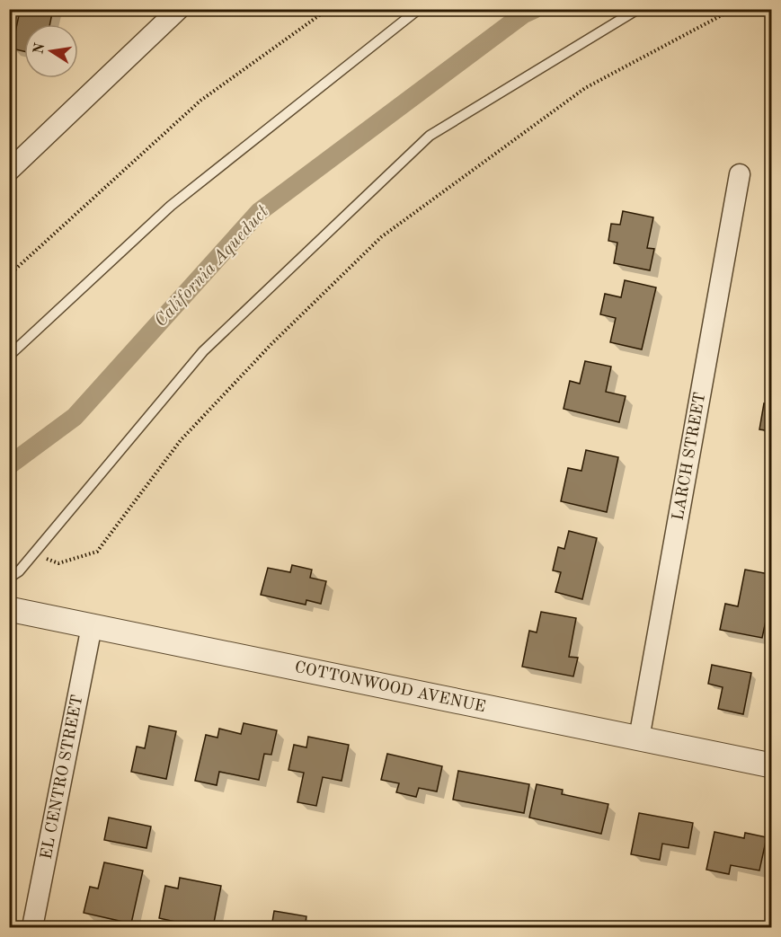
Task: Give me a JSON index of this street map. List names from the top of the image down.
{
  "streets": {
    "street": ["LARCH STREET", "COTTONWOOD AVENUE", "EL CENTRO STREET"]
  },
  "crossings": [
    ["LARCH STREET", "COTTONWOOD AVENUE"],
    ["COTTONWOOD AVENUE", "EL CENTRO STREET"]
  ],
  "water": ["California Aqueduct"],
  "north": "left"
}
